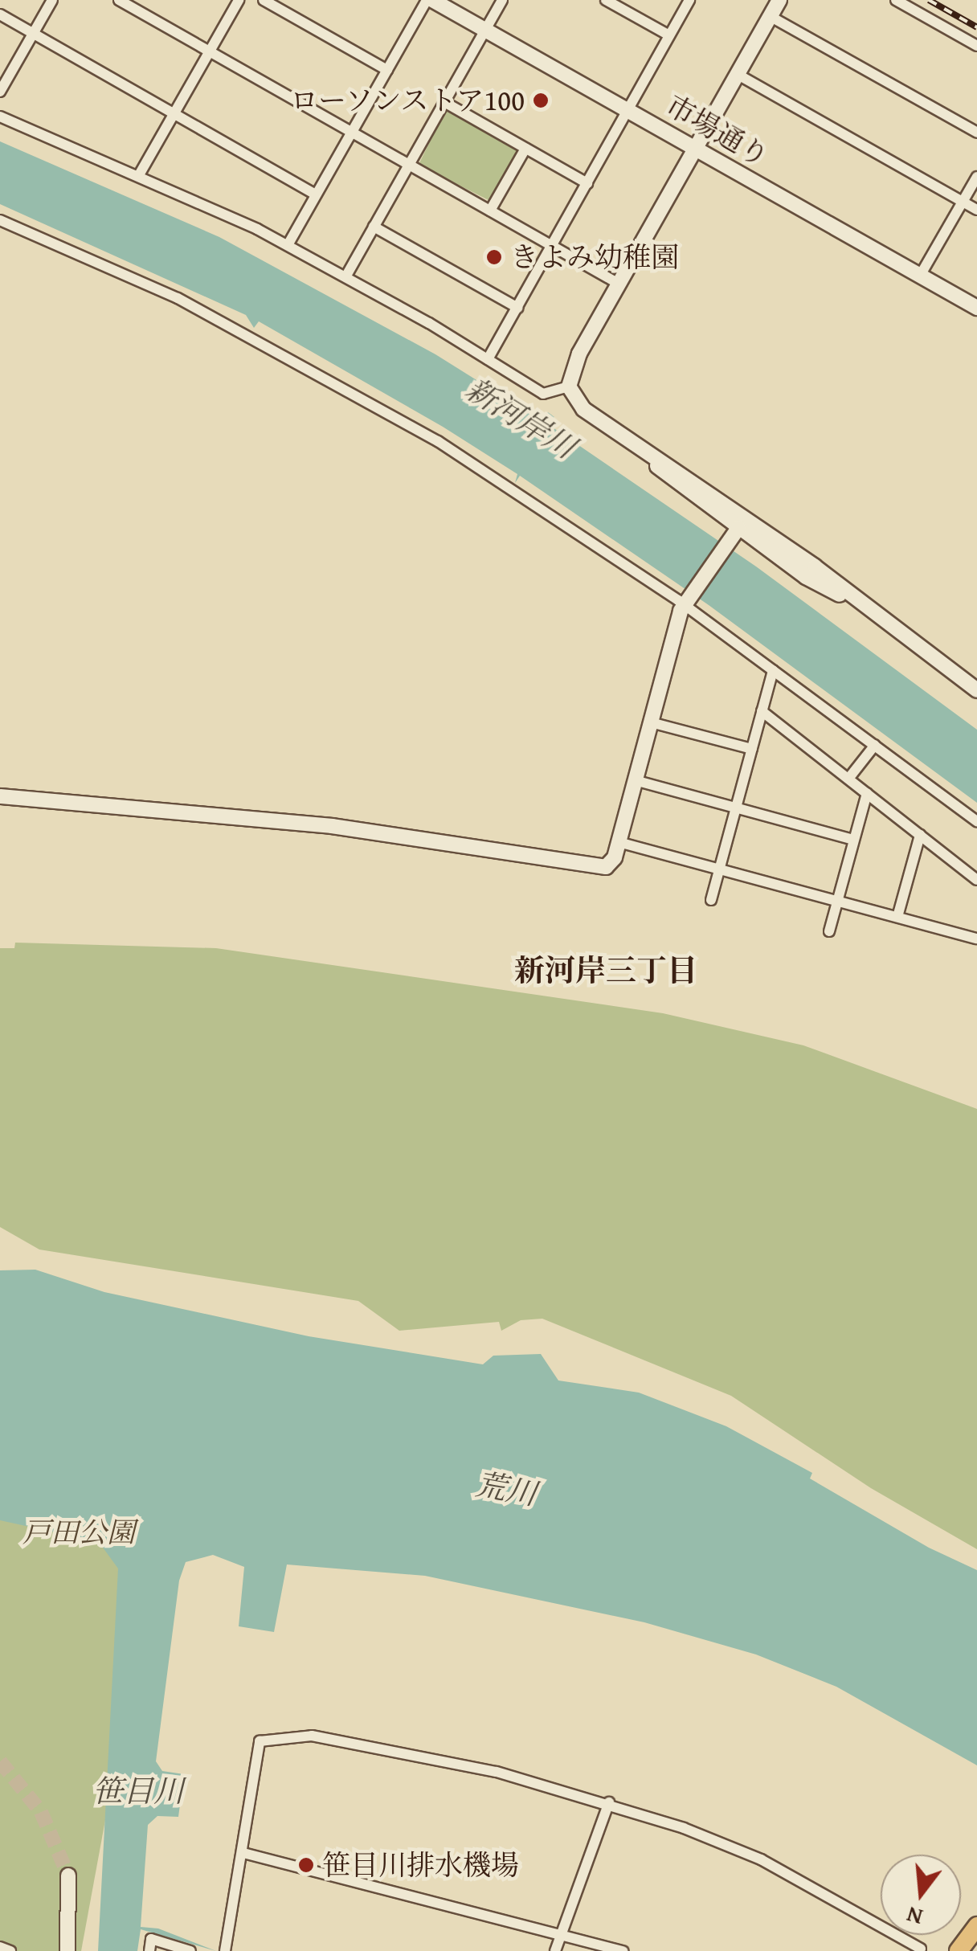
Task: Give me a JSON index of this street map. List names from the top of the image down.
{
  "streets": {
    "street": ["市場通り"]
  },
  "districts": ["新河岸三丁目"],
  "water": ["新河岸川", "荒川", "笹目川"],
  "parks": ["戸田公園"],
  "places": ["ローソンストア100", "きよみ幼稚園", "笹目川排水機場"],
  "north": "bottom"
}
